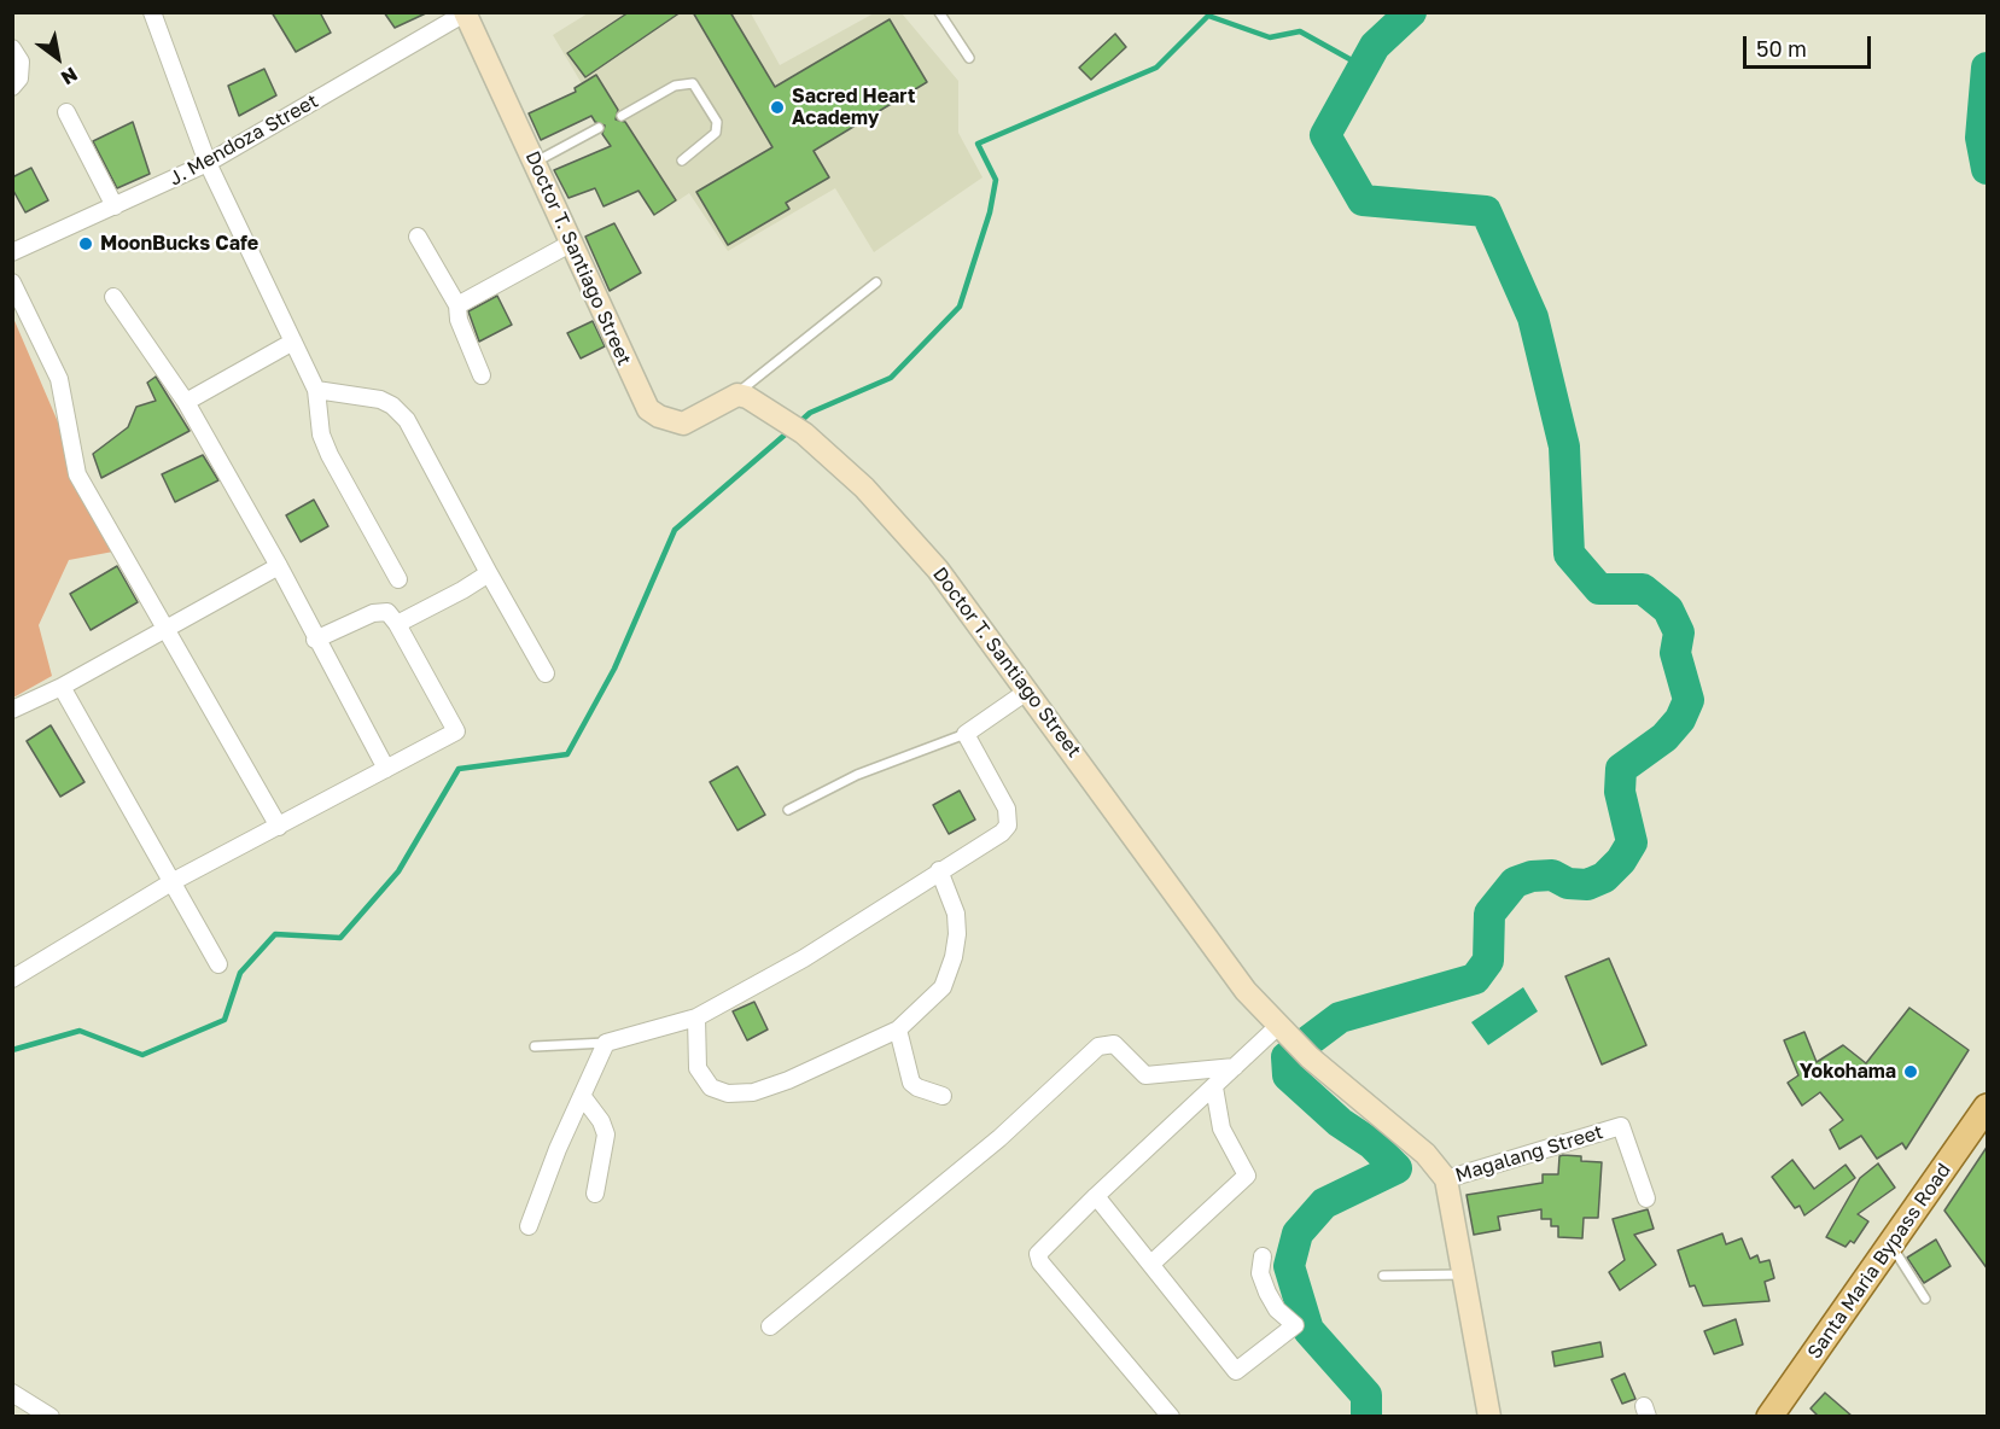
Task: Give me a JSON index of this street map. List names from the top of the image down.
{
  "streets": {
    "main road": ["Santa Maria Bypass Road"],
    "street": ["J. Mendoza Street", "Doctor T. Santiago Street", "Magalang Street"]
  },
  "crossings": [
    ["J. Mendoza Street", "Doctor T. Santiago Street"],
    ["Doctor T. Santiago Street", "Magalang Street"]
  ],
  "places": ["Sacred Heart Academy", "MoonBucks Cafe", "Yokohama"],
  "scale_bar": "50 m",
  "north": "bottom right"
}
